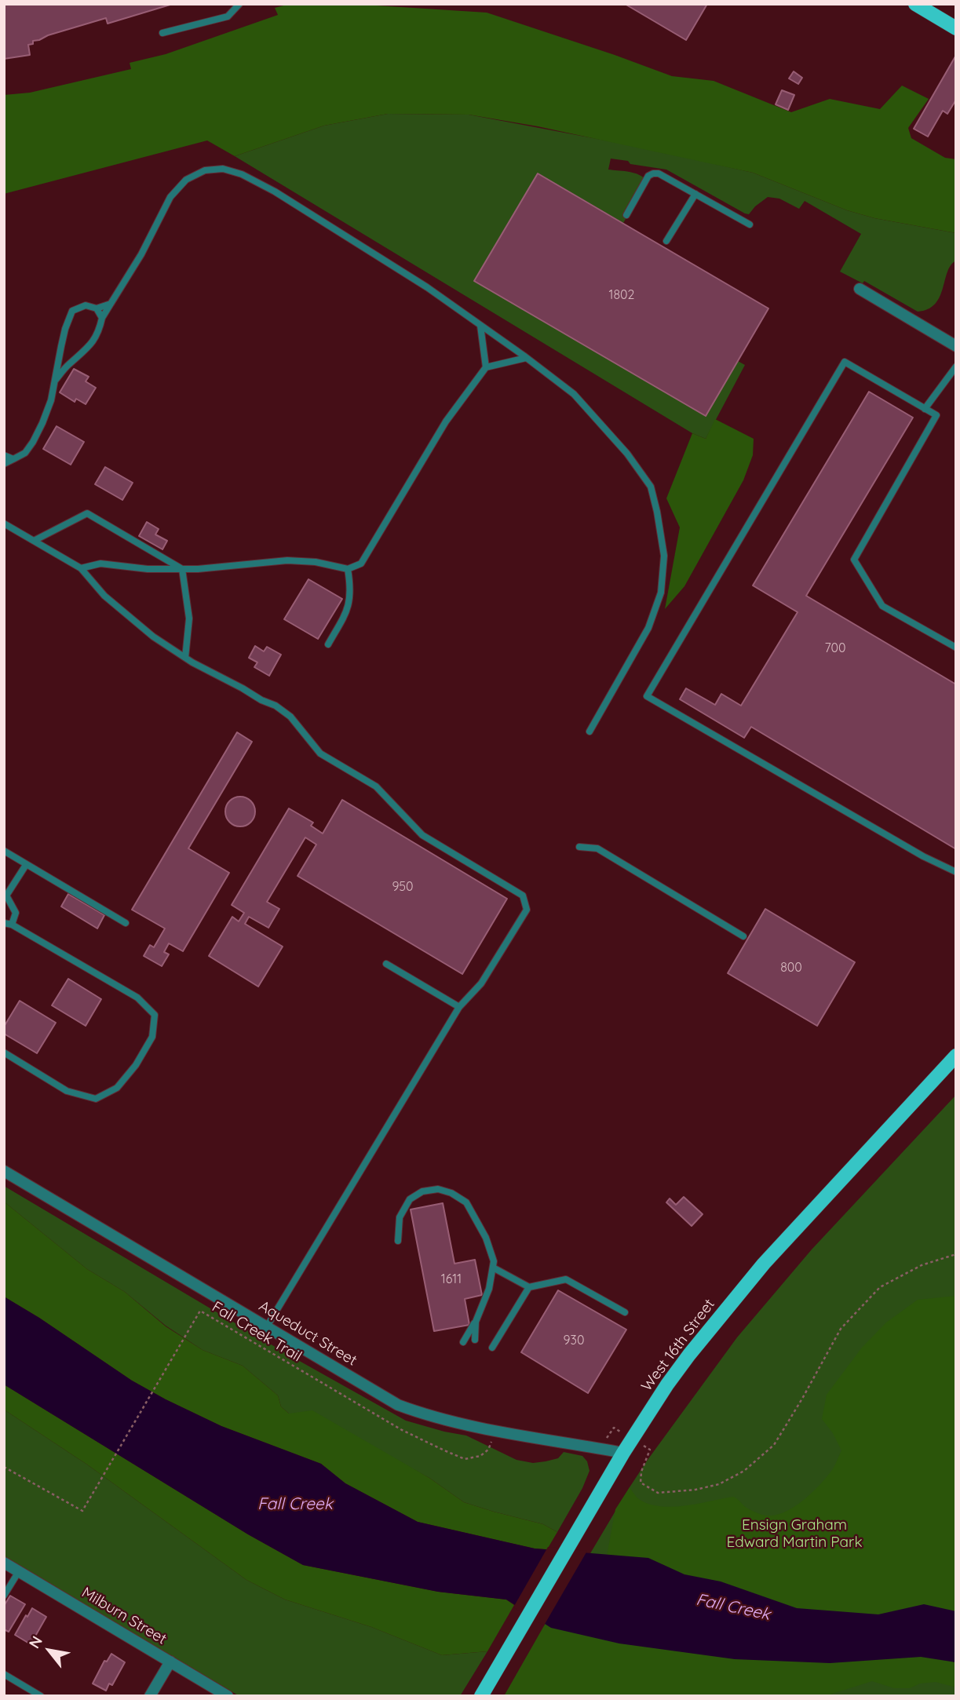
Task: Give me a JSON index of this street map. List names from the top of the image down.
{
  "streets": {
    "main road": ["West 16th Street"],
    "street": ["Aqueduct Street", "Milburn Street"],
    "path": ["Fall Creek Trail"]
  },
  "crossings": [
    ["Aqueduct Street", "West 16th Street"]
  ],
  "water": ["Fall Creek"],
  "parks": ["Ensign Graham Edward Martin Park"],
  "house_numbers": [
    "1802",
    "700",
    "950",
    "800",
    "1611",
    "930"
  ],
  "north": "top left"
}
